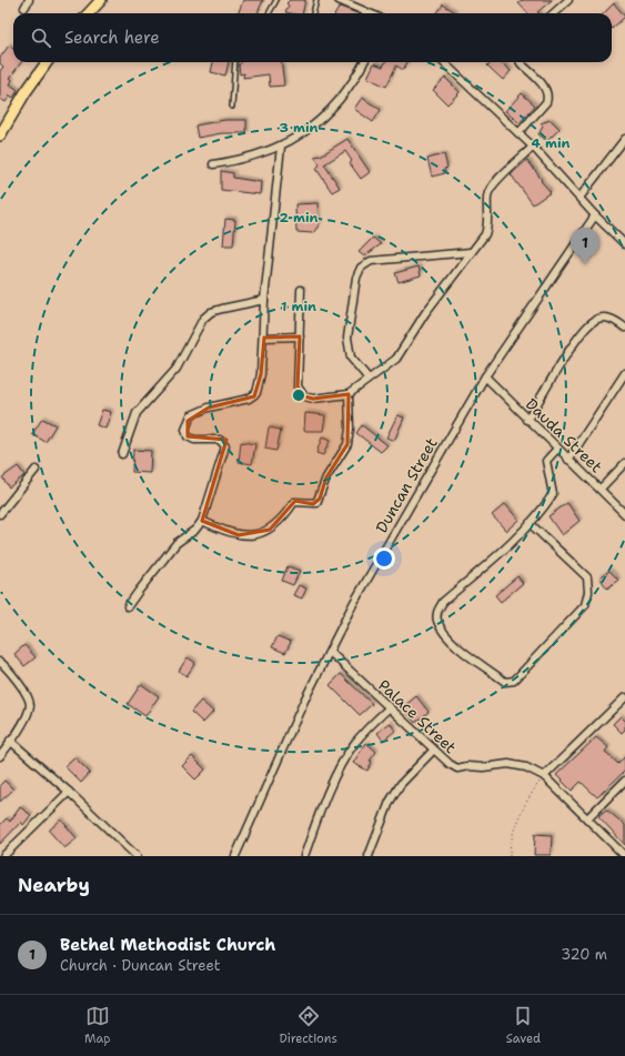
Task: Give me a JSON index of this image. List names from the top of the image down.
{
  "streets": {
    "street": ["Dauda Street", "Duncan Street", "Palace Street"]
  },
  "crossings": [
    ["Dauda Street", "Duncan Street"],
    ["Duncan Street", "Palace Street"]
  ],
  "page": {
    "search": "Search here",
    "pins": "1",
    "heading": "Nearby",
    "list": [
      {
        "mark": "1",
        "name": "Bethel Methodist Church",
        "note": "Church · Duncan Street",
        "value": "320 m"
      }
    ],
    "nav": ["Map", "Directions", "Saved"]
  },
  "rings": [
    "3 min",
    "4 min",
    "2 min",
    "1 min"
  ]
}
